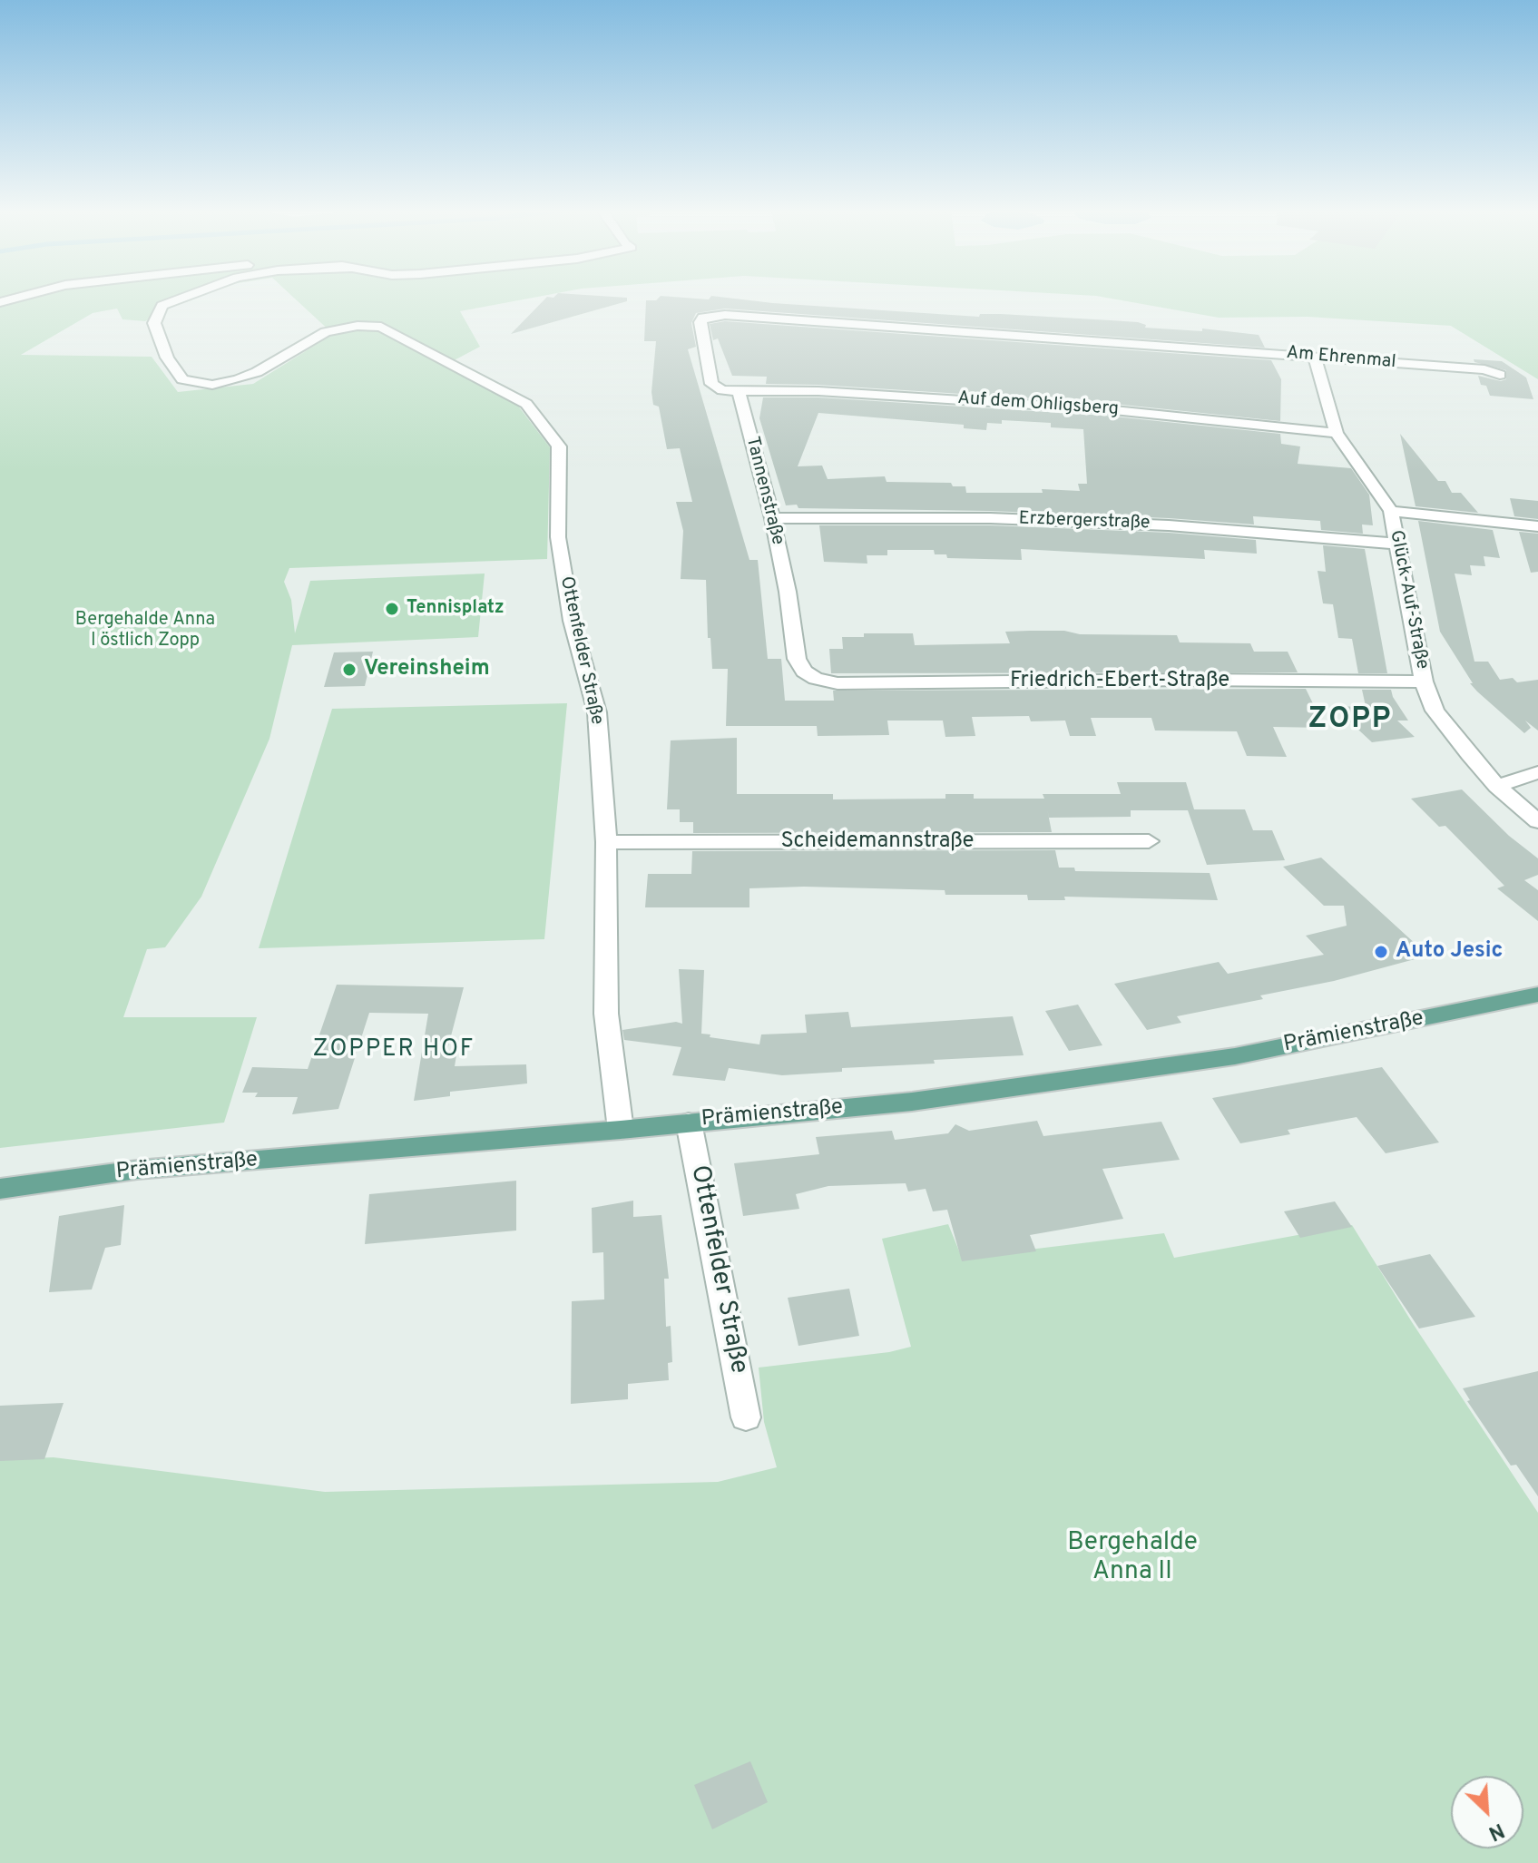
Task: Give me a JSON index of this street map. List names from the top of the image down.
{
  "streets": {
    "main road": ["Prämienstraße"],
    "street": [
      "Am Ehrenmal",
      "Auf dem Ohligsberg",
      "Tannenstraße",
      "Erzbergerstraße",
      "Glück-Auf-Straße",
      "Ottenfelder Straße",
      "Friedrich-Ebert-Straße",
      "Scheidemannstraße"
    ]
  },
  "crossings": [
    ["Am Ehrenmal", "Auf dem Ohligsberg"],
    ["Am Ehrenmal", "Tannenstraße"],
    ["Am Ehrenmal", "Glück-Auf-Straße"],
    ["Auf dem Ohligsberg", "Tannenstraße"],
    ["Auf dem Ohligsberg", "Glück-Auf-Straße"],
    ["Tannenstraße", "Erzbergerstraße"],
    ["Tannenstraße", "Friedrich-Ebert-Straße"],
    ["Erzbergerstraße", "Glück-Auf-Straße"],
    ["Glück-Auf-Straße", "Friedrich-Ebert-Straße"],
    ["Ottenfelder Straße", "Scheidemannstraße"],
    ["Ottenfelder Straße", "Prämienstraße"]
  ],
  "districts": ["ZOPP", "ZOPPER HOF"],
  "parks": ["Bergehalde Anna I östlich Zopp", "Bergehalde Anna II"],
  "places": ["Tennisplatz", "Vereinsheim", "Auto Jesic"],
  "north": "bottom right"
}
